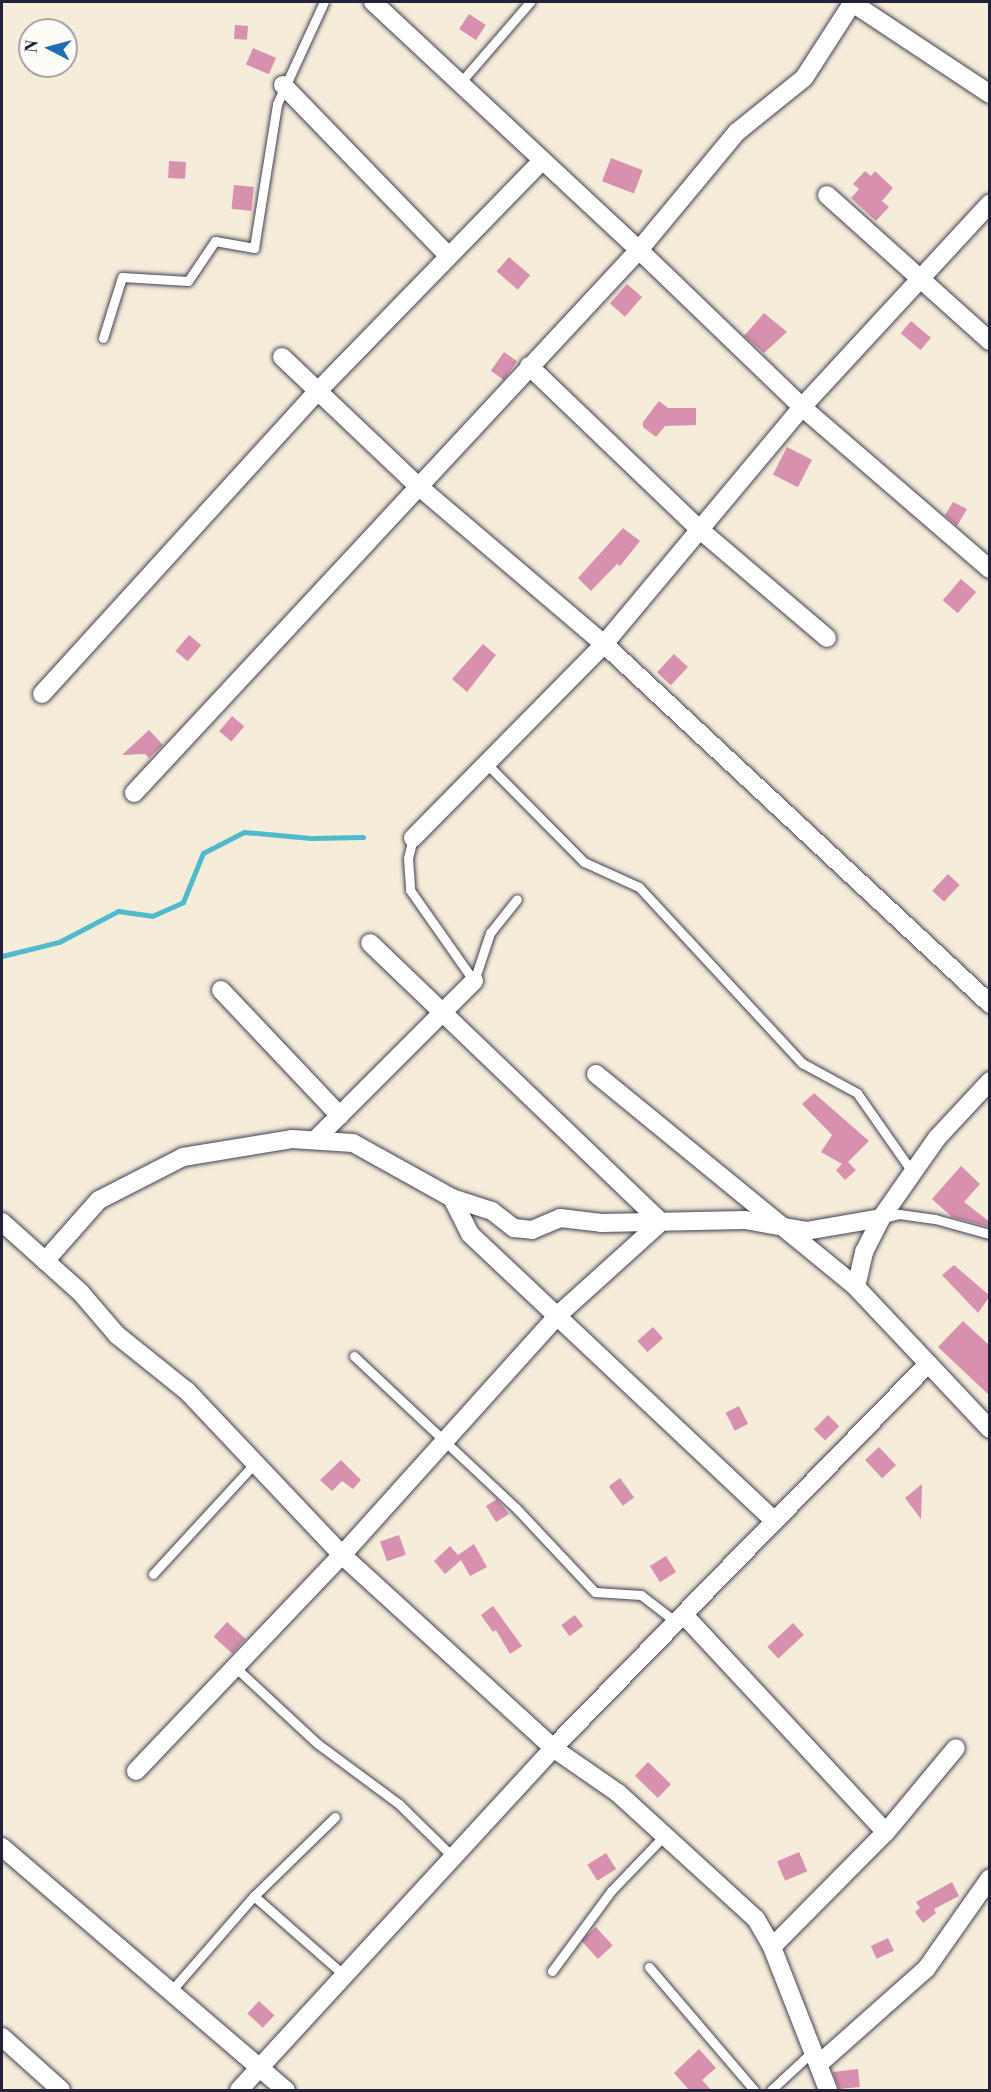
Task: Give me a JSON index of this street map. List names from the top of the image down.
{
  "north": "left"
}
